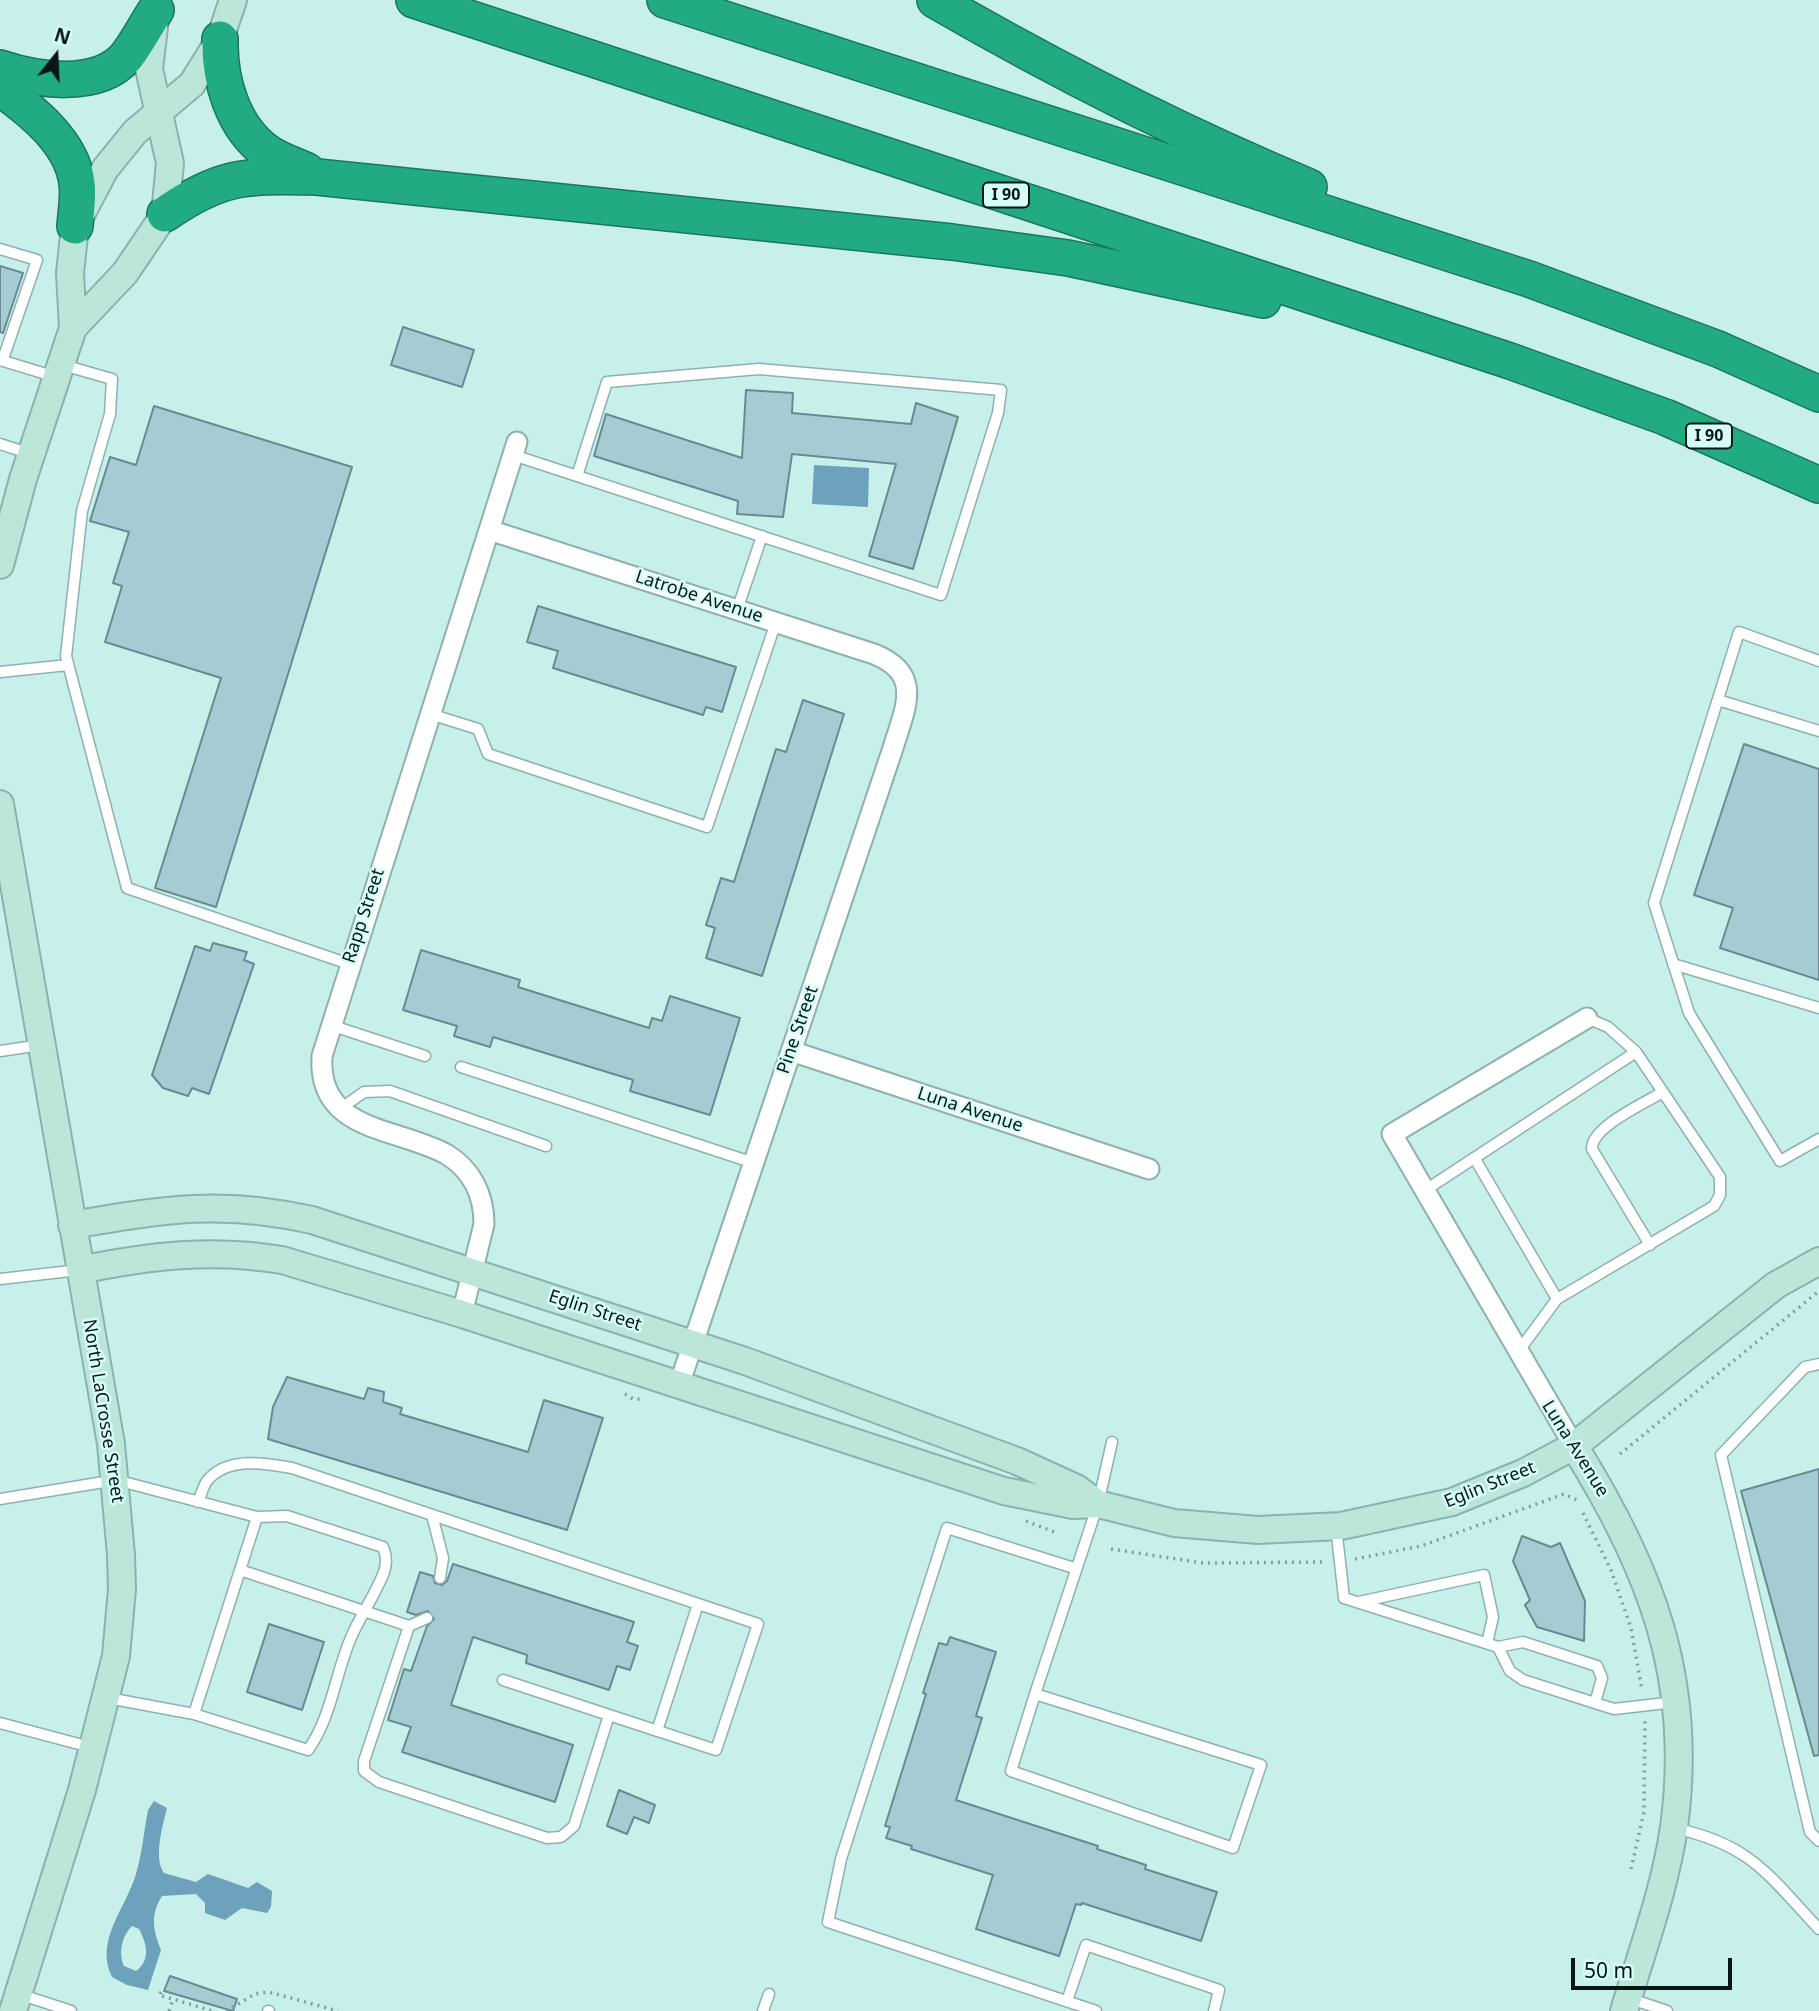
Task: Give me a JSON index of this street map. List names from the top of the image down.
{
  "streets": {
    "highway": ["I 90"],
    "street": [
      "Latrobe Avenue",
      "Rapp Street",
      "Pine Street",
      "Luna Avenue",
      "Eglin Street",
      "North LaCrosse Street"
    ]
  },
  "crossings": [
    ["Latrobe Avenue", "Rapp Street"],
    ["Latrobe Avenue", "Pine Street"],
    ["Pine Street", "Luna Avenue"],
    ["Pine Street", "Eglin Street"],
    ["Luna Avenue", "Eglin Street"],
    ["Eglin Street", "North LaCrosse Street"]
  ],
  "scale_bar": "50 m",
  "north": "top"
}
